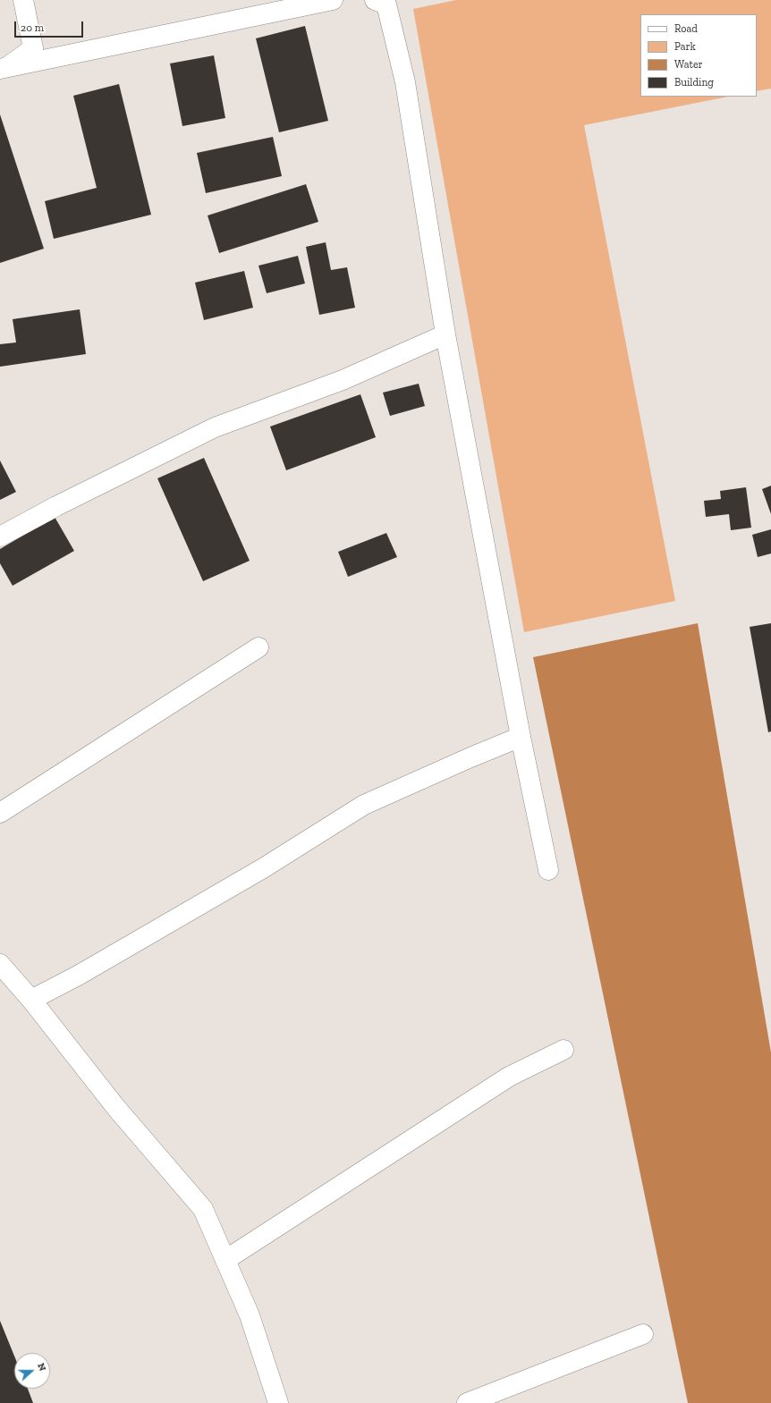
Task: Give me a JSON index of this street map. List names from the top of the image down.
{
  "legend": [
    "Road",
    "Park",
    "Water",
    "Building"
  ],
  "scale_bar": "20 m",
  "north": "right"
}
